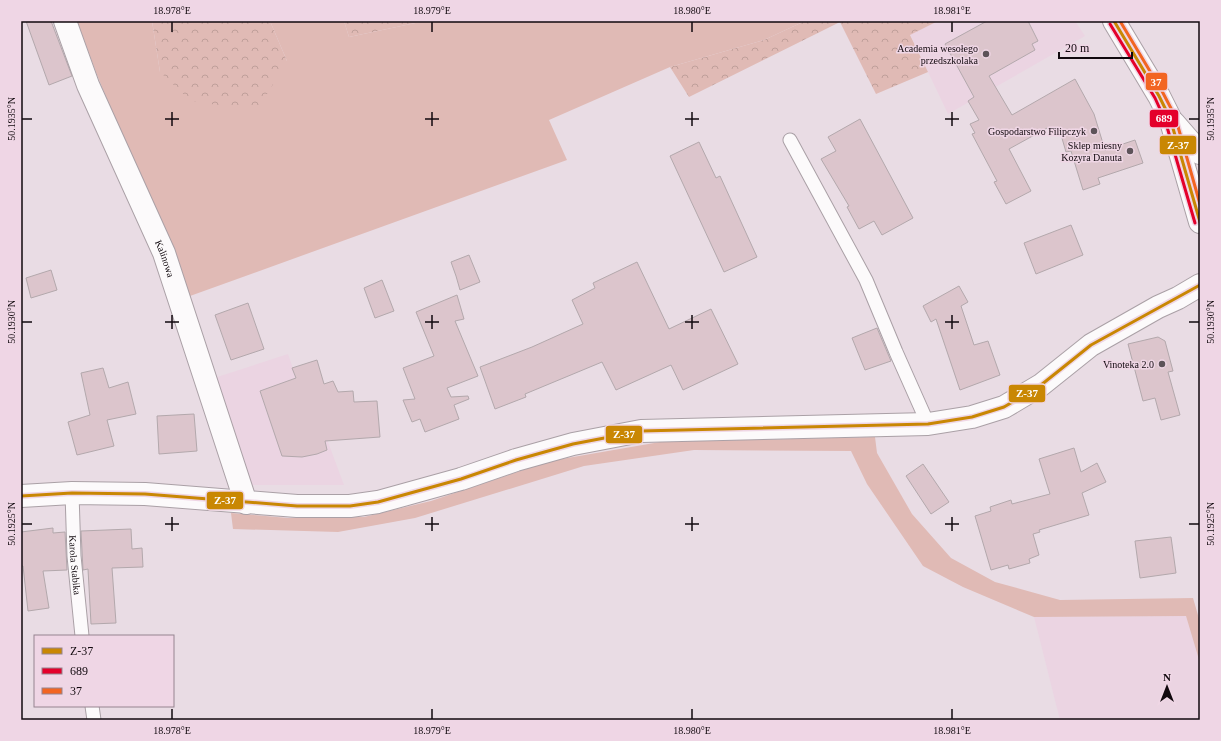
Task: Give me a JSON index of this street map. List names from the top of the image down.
{
  "streets": {
    "street": ["Kalinowa"],
    "lane": ["Karola Stabika"]
  },
  "places": [
    "Academia wesołego przedszkolaka",
    "Gospodarstwo Filipczyk",
    "Sklep miesny Kozyra Danuta",
    "Vinoteka 2.0"
  ],
  "lines": ["transit line Z-37", "transit line 37", "transit line 689"],
  "legend": ["Z-37", "689", "37"],
  "scale_bar": "20 m",
  "north": "top",
  "coordinates": [
    "18.978°E",
    "18.979°E",
    "18.980°E",
    "18.981°E",
    "50.1935°N",
    "50.1930°N",
    "50.1925°N"
  ]
}
